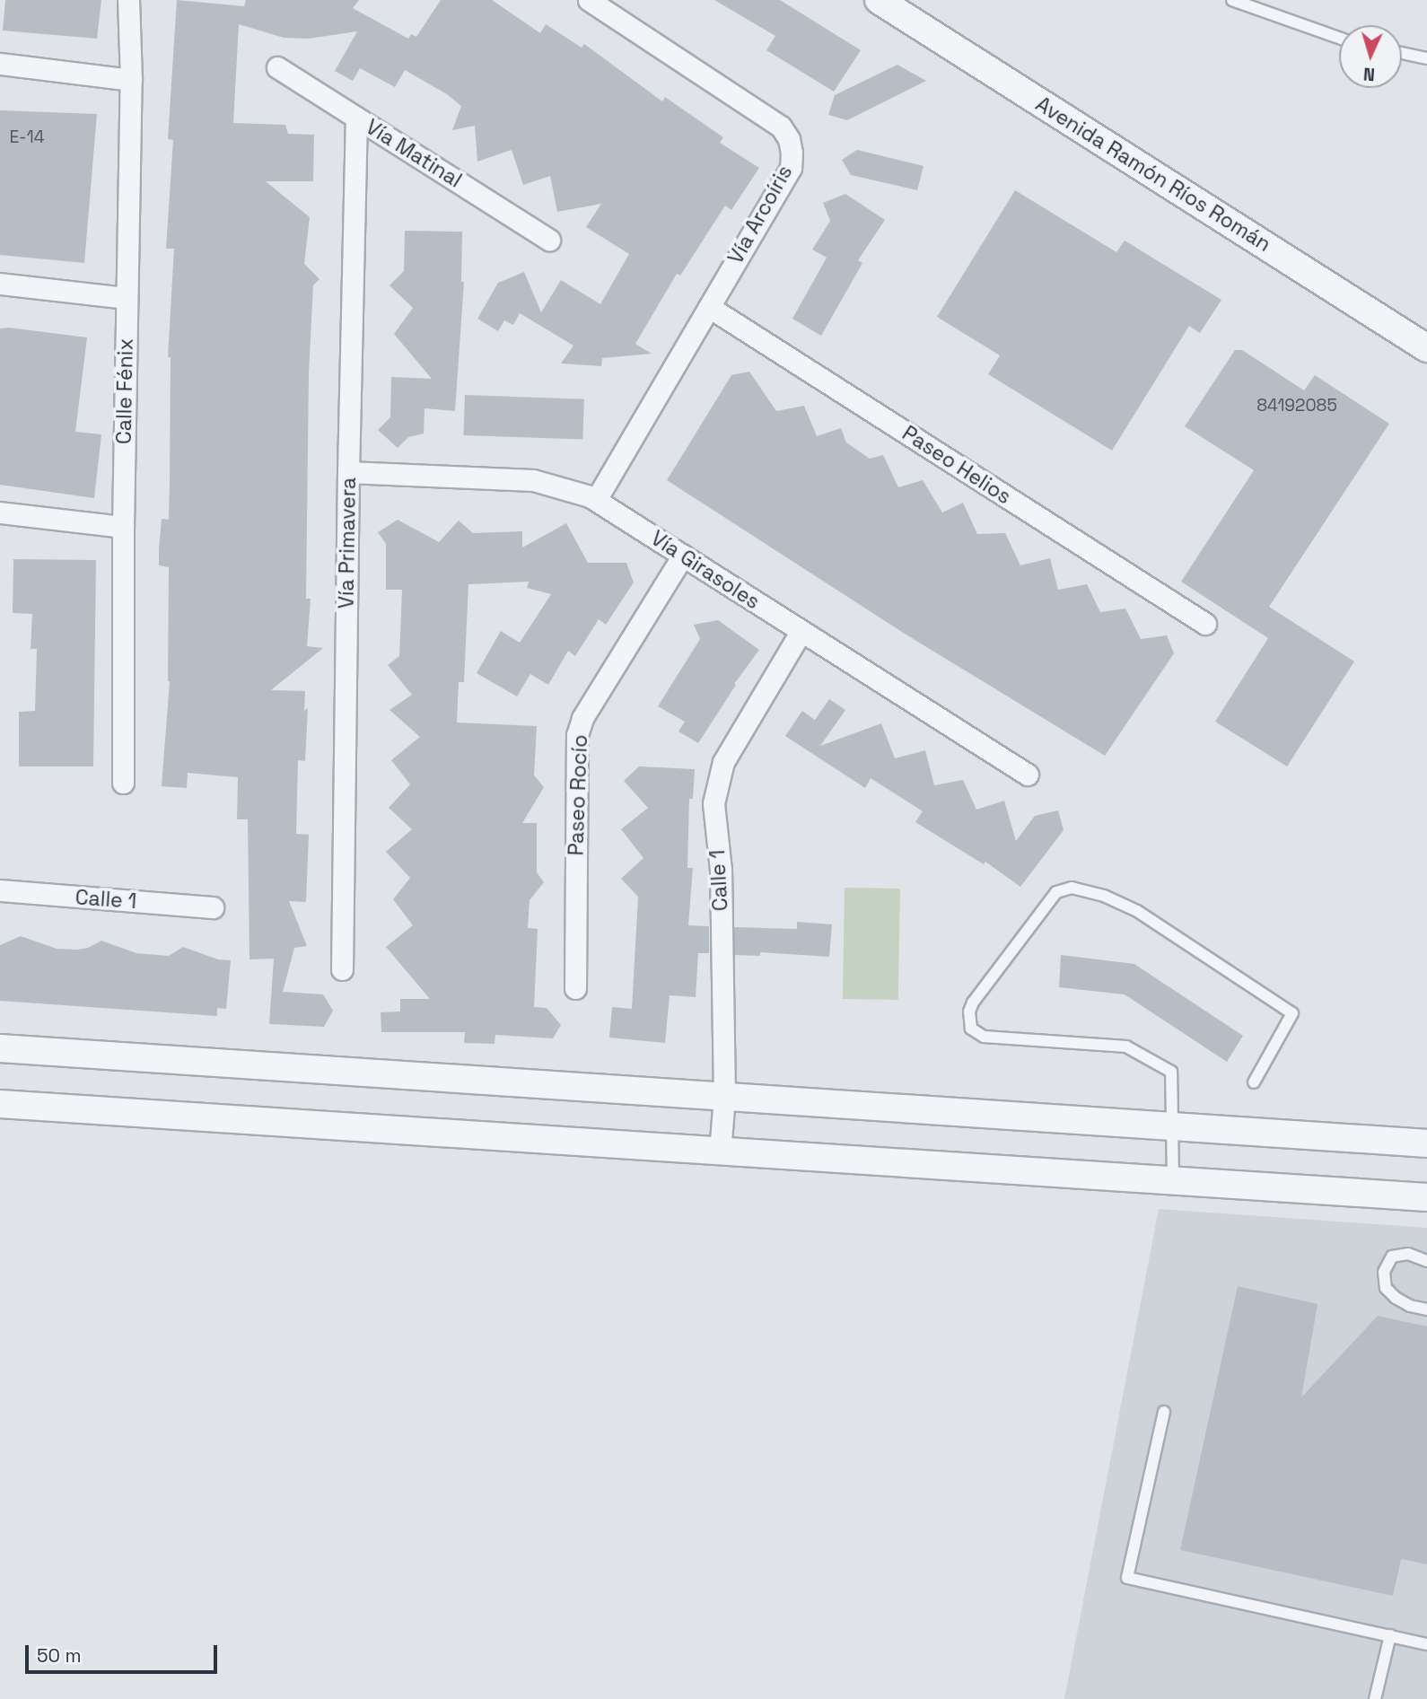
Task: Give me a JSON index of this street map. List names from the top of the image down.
{
  "streets": {
    "street": [
      "Vía Matinal",
      "Avenida Ramón Ríos Román",
      "Vía Arcoíris",
      "Calle Fénix",
      "Paseo Helios",
      "Vía Primavera",
      "Vía Girasoles",
      "Paseo Rocío",
      "Calle 1"
    ]
  },
  "crossings": [
    ["Vía Matinal", "Vía Primavera"],
    ["Vía Arcoíris", "Paseo Helios"],
    ["Vía Arcoíris", "Vía Girasoles"],
    ["Vía Primavera", "Vía Girasoles"],
    ["Vía Girasoles", "Paseo Rocío"],
    ["Vía Girasoles", "Calle 1"]
  ],
  "house_numbers": ["E-14", "84192085"],
  "scale_bar": "50 m",
  "north": "bottom"
}
